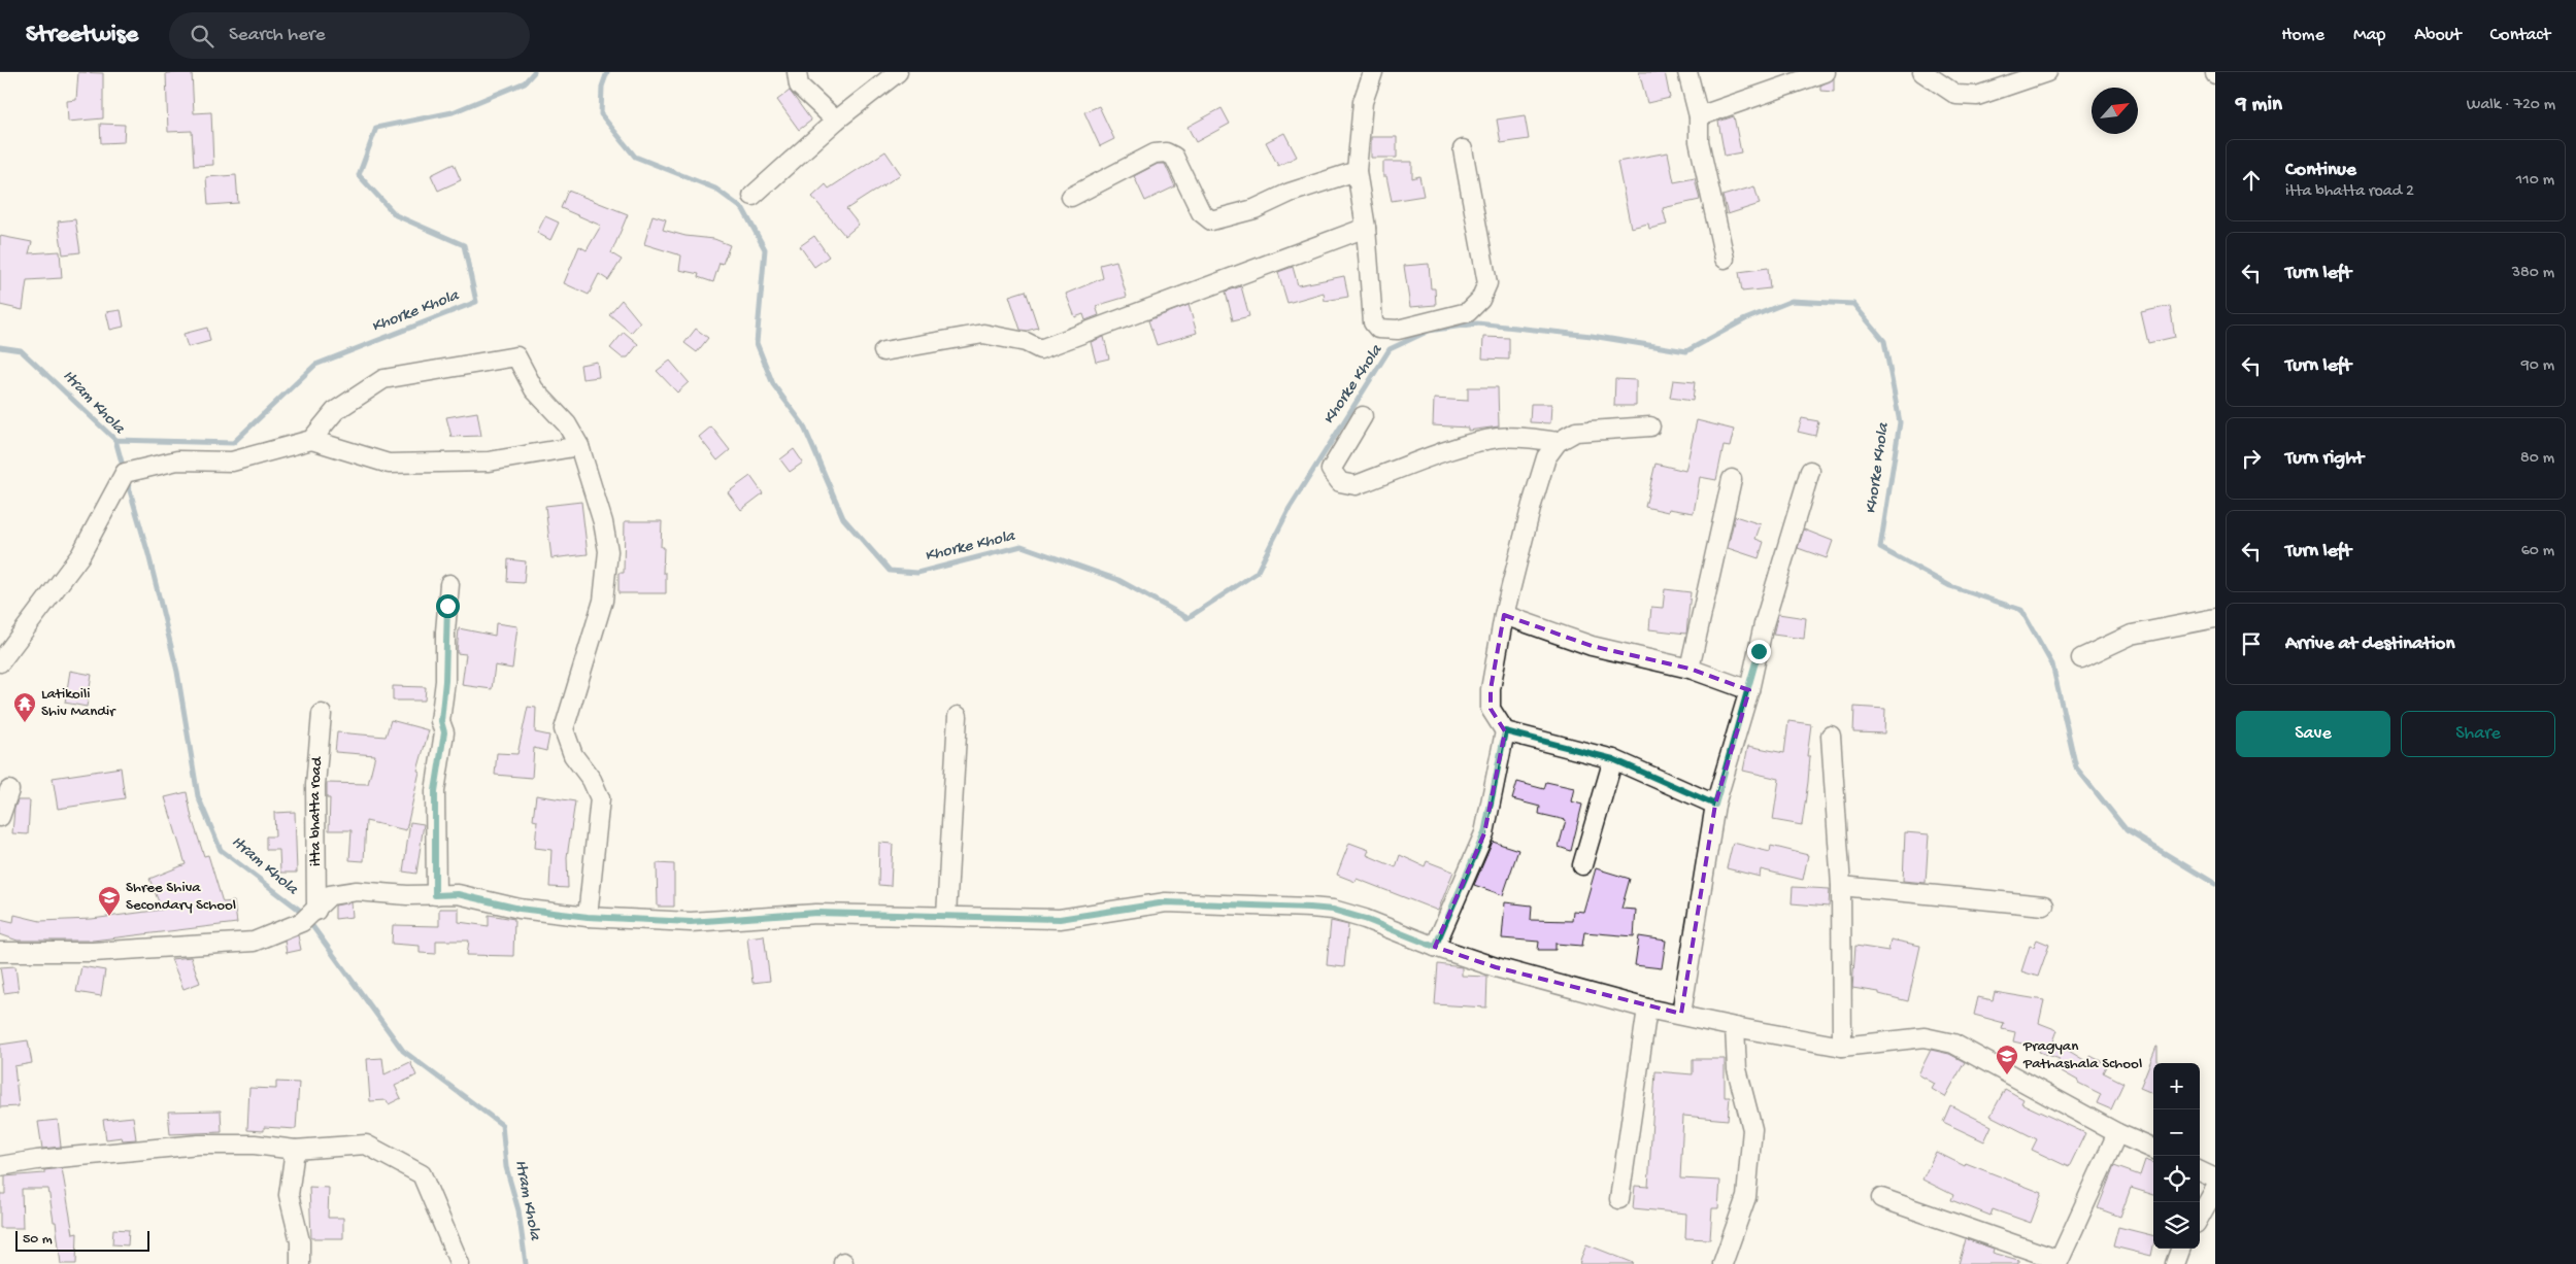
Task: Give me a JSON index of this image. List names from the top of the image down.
{
  "streets": {
    "street": ["itta bhatta road"]
  },
  "water": ["Khorke Khola", "Itram Khola"],
  "places": {
    "temple": ["Latikoili Shiv Mandir"],
    "school or university": ["Shree Shiva Secondary School", "Pragyan Pathashala School"]
  },
  "scale_bar": "50 m",
  "north": "top right",
  "page": {
    "header": "Streetwise",
    "search": "Search here",
    "nav": [
      "Home",
      "Map",
      "About",
      "Contact"
    ],
    "heading": ["9 min", "Walk · 720 m"],
    "list": [
      ["Continue", "itta bhatta road 2", "110 m"],
      ["Turn left", "380 m"],
      ["Turn left", "90 m"],
      ["Turn right", "80 m"],
      ["Turn left", "60 m"],
      "Arrive at destination"
    ],
    "buttons": ["Save", "Share"],
    "map_buttons": ["+", "−"],
    "scale": "50 m"
  }
}
